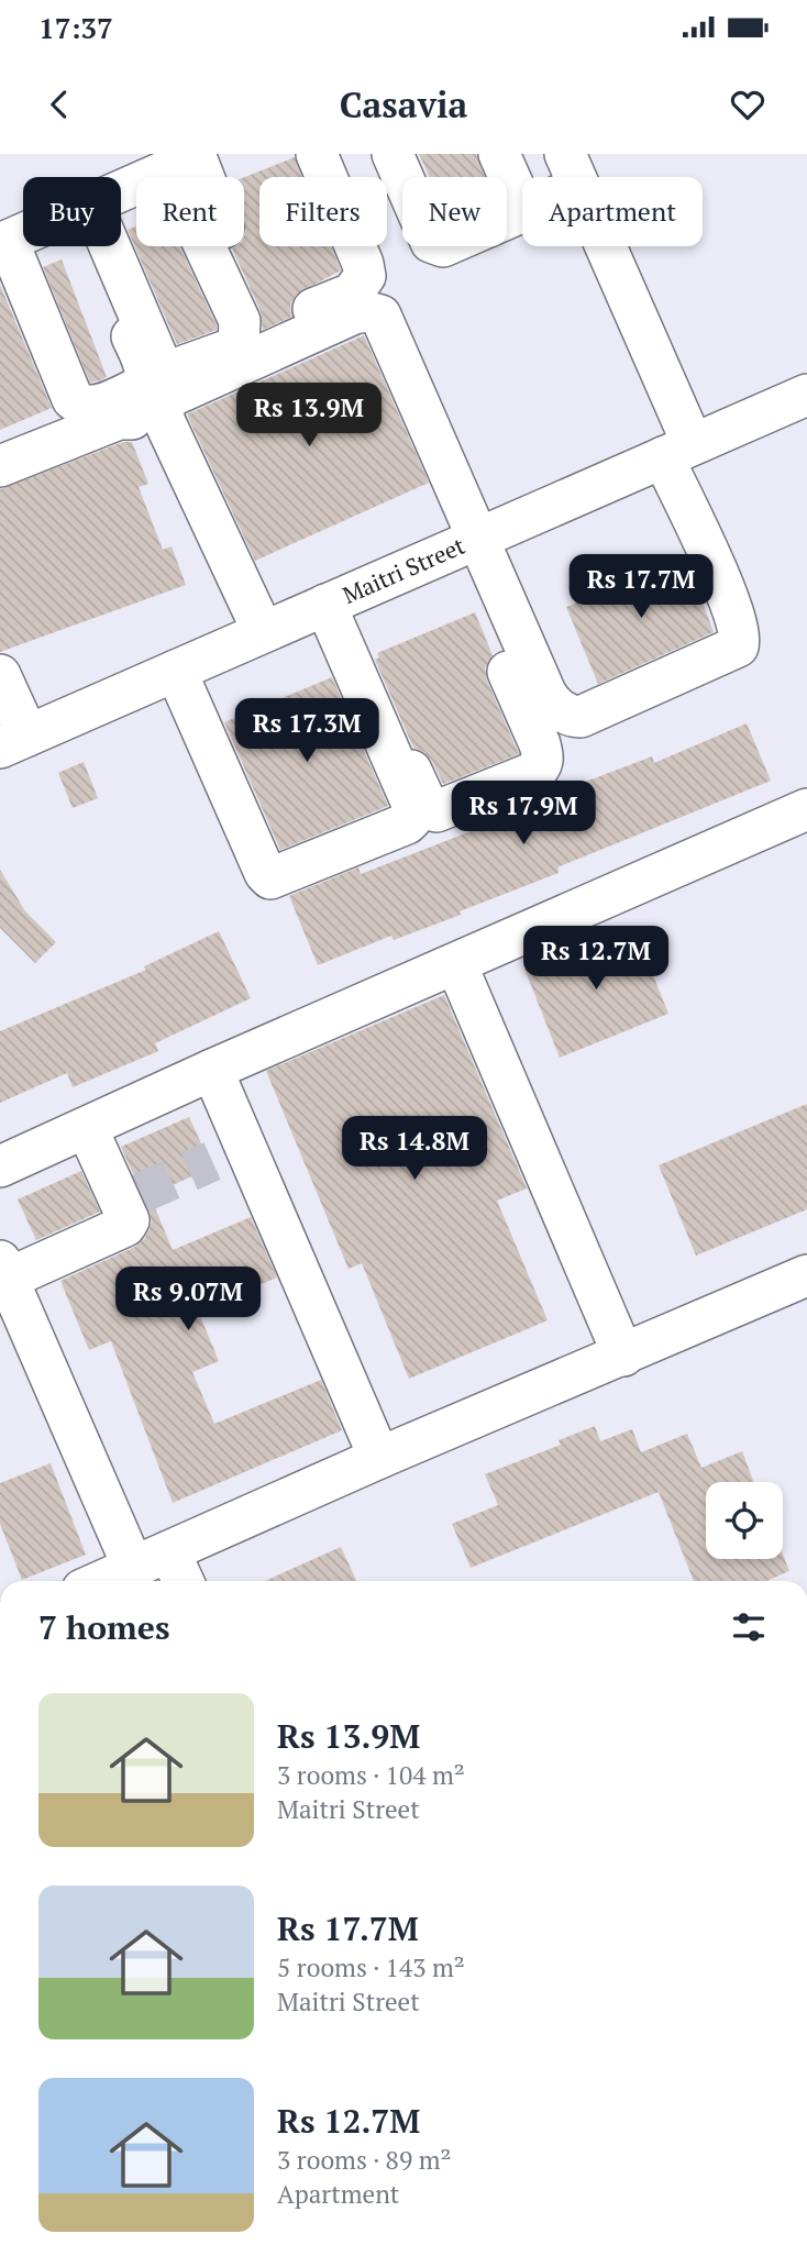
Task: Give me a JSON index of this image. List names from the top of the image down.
{
  "streets": {
    "street": ["Maitri Street"]
  },
  "page": {
    "status": "17:37",
    "header": "Casavia",
    "chip": [
      "Buy",
      "Rent",
      "Filters",
      "New",
      "Apartment"
    ],
    "price": [
      "Rs 13.9M",
      "Rs 17.7M",
      "Rs 17.3M",
      "Rs 17.9M",
      "Rs 12.7M",
      "Rs 14.8M",
      "Rs 9.07M"
    ],
    "heading": "7 homes",
    "list": [
      {
        "name": "Rs 13.9M",
        "note": "3 rooms · 104 m² · Maitri Street"
      },
      {
        "name": "Rs 17.7M",
        "note": "5 rooms · 143 m² · Maitri Street"
      },
      {
        "name": "Rs 12.7M",
        "note": "3 rooms · 89 m² · Apartment"
      }
    ]
  }
}
